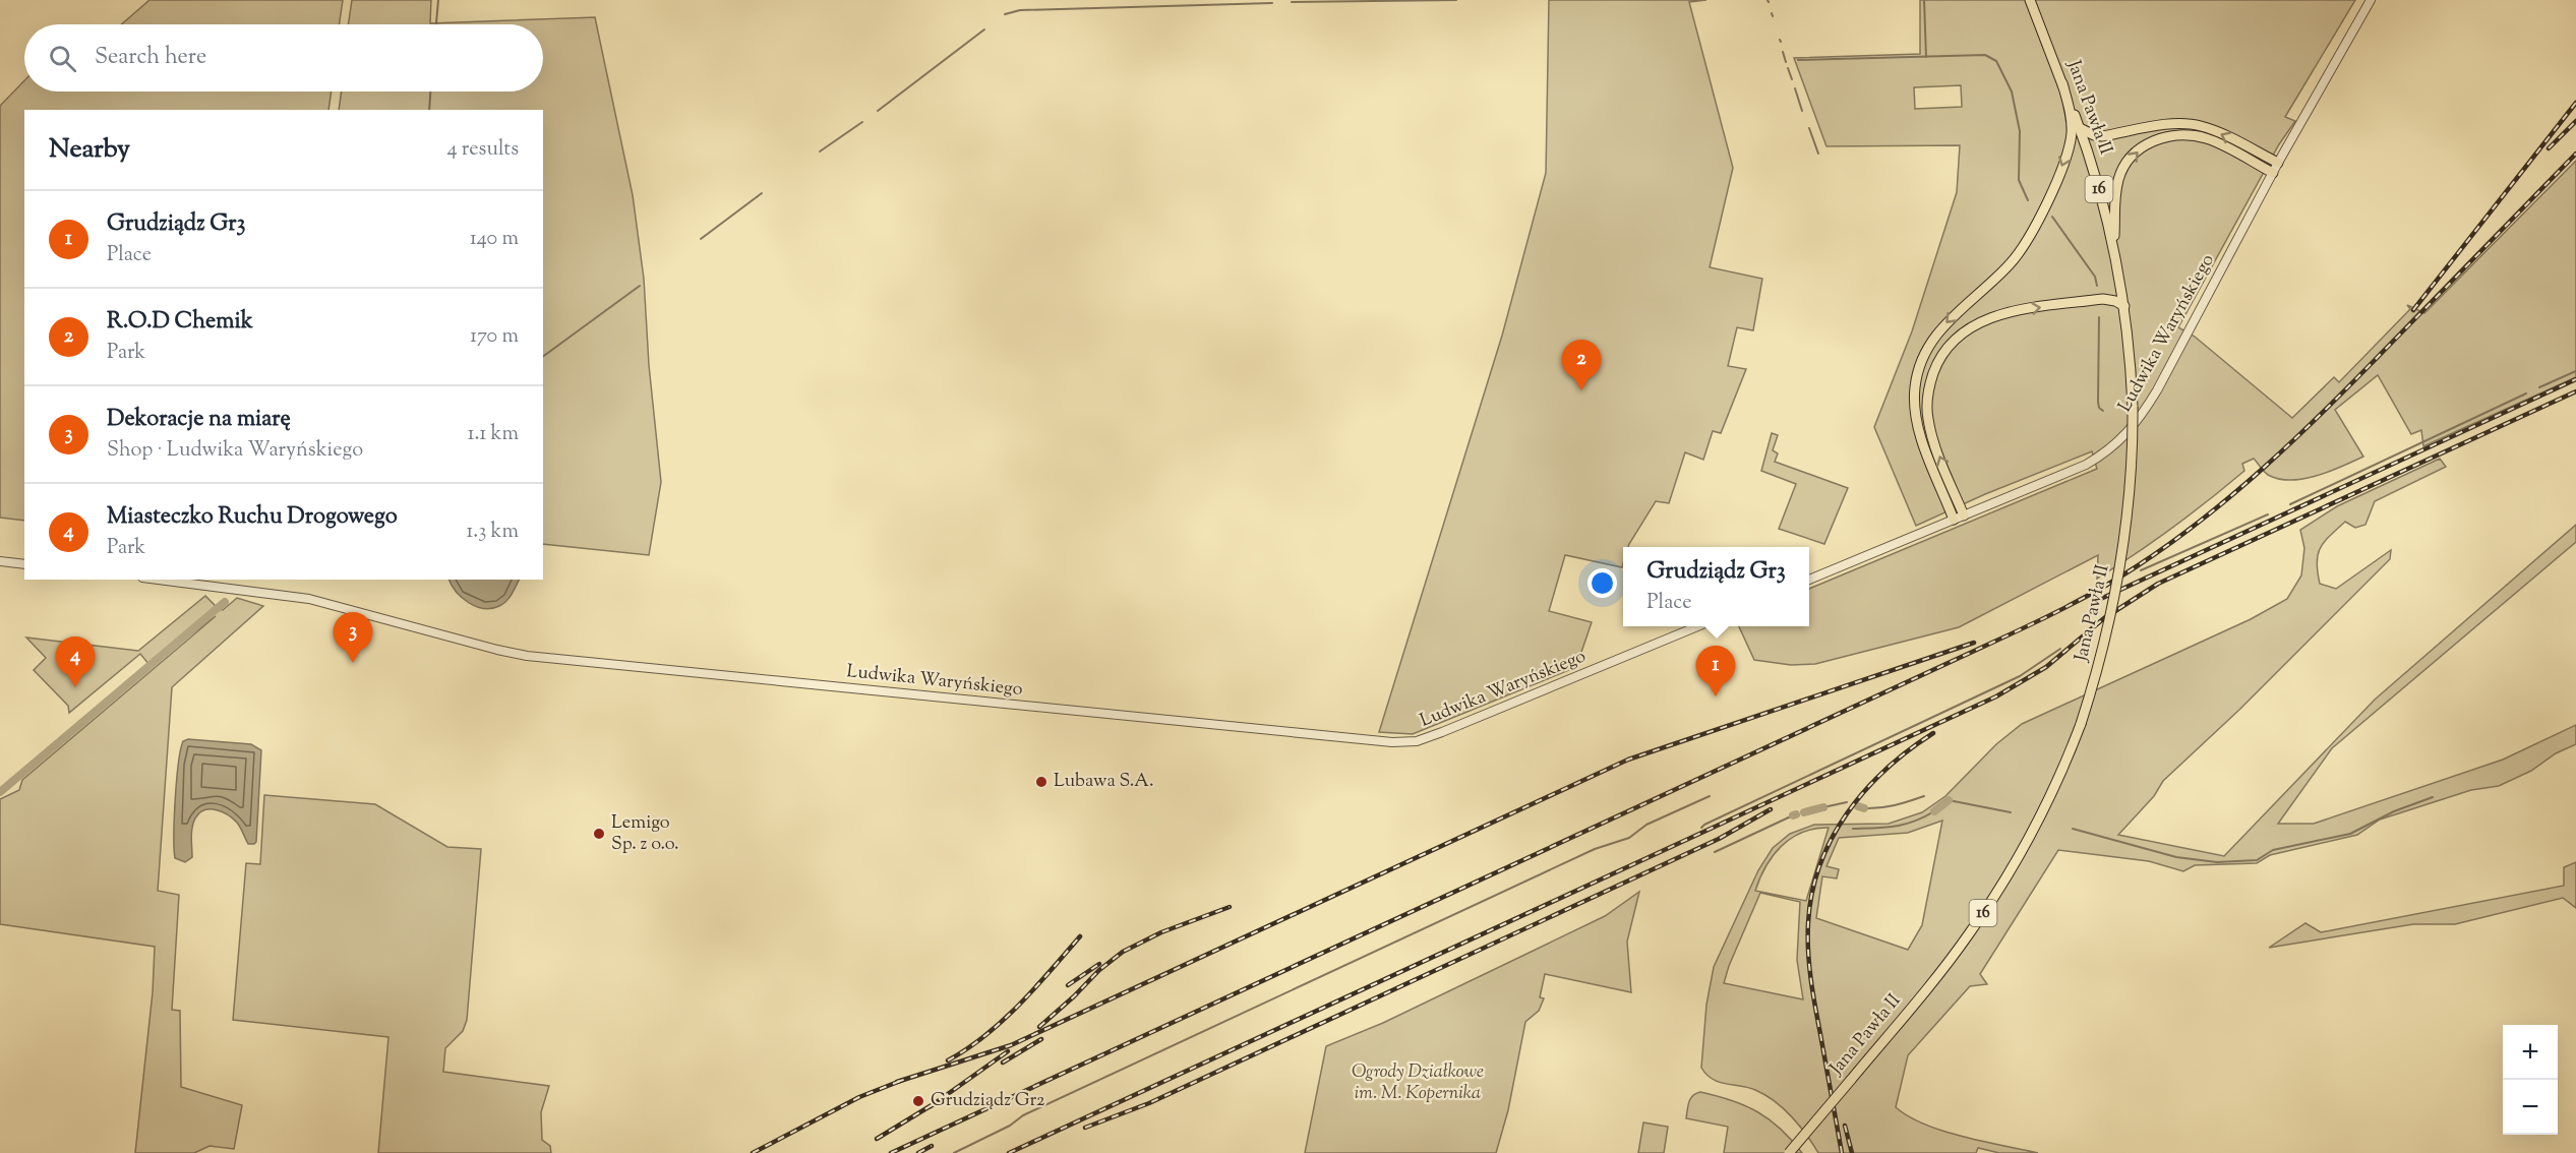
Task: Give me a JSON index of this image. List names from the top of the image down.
{
  "streets": {
    "main road": ["Jana Pawła II", "16"],
    "street": ["Ludwika Waryńskiego"]
  },
  "parks": ["Ogrody Działkowe im. M. Kopernika"],
  "places": ["Lubawa S.A.", "Lemigo Sp. z o.o.", "Grudziądz Gr2"],
  "page": {
    "search": "Search here",
    "heading": ["Nearby", "4 results"],
    "list": [
      {
        "mark": "1",
        "name": "Grudziądz Gr3",
        "note": "Place",
        "value": "140 m"
      },
      {
        "mark": "2",
        "name": "R.O.D Chemik",
        "note": "Park",
        "value": "170 m"
      },
      {
        "mark": "3",
        "name": "Dekoracje na miarę",
        "note": "Shop · Ludwika Waryńskiego",
        "value": "1.1 km"
      },
      {
        "mark": "4",
        "name": "Miasteczko Ruchu Drogowego",
        "note": "Park",
        "value": "1.3 km"
      }
    ],
    "pins": [
      "2",
      "3",
      "4",
      "1"
    ],
    "popup": ["Grudziądz Gr3", "Place"],
    "map_buttons": ["+", "−"]
  }
}
